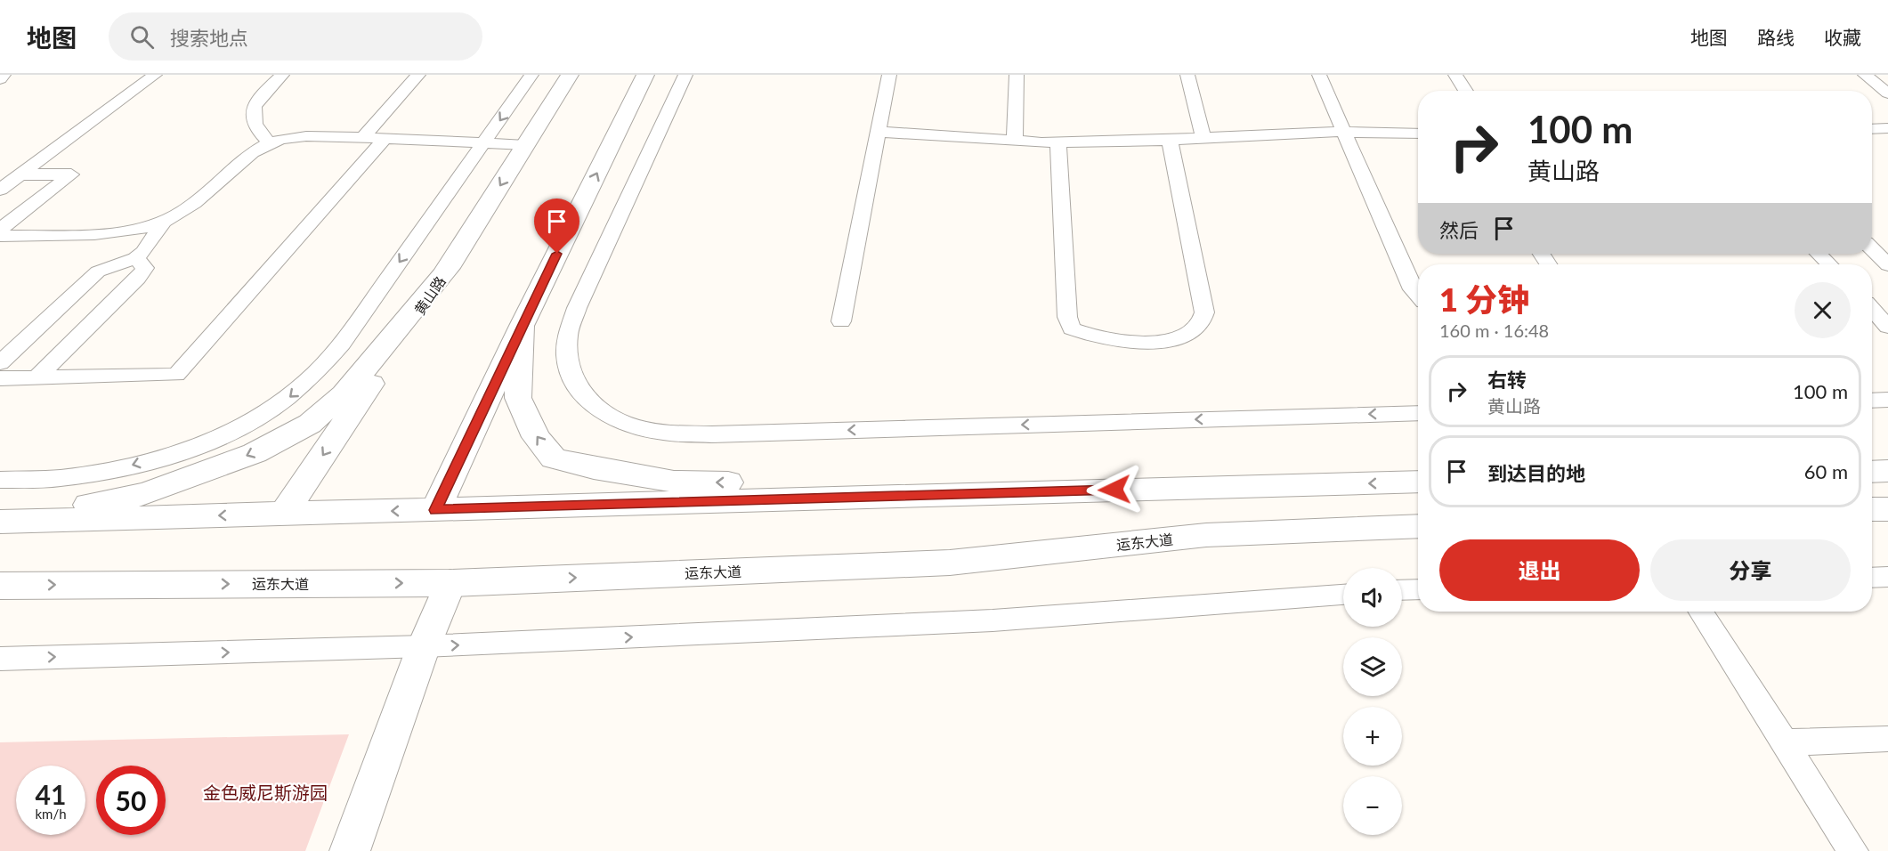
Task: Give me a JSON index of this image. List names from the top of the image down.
{
  "streets": {
    "main road": ["黄山路", "运东大道"]
  },
  "parks": ["金色威尼斯游园"],
  "page": {
    "header": "地图",
    "search": "搜索地点",
    "nav": ["地图", "路线", "收藏"],
    "turn": ["100 m", "黄山路"],
    "then": "然后",
    "heading": ["1 分钟", "160 m · 16:48"],
    "list": [
      {
        "name": "右转",
        "note": "黄山路",
        "value": "100 m"
      },
      {
        "name": "到达目的地",
        "value": "60 m"
      }
    ],
    "buttons": ["退出", "分享"],
    "map_buttons": ["+", "−"],
    "speed": "41 km/h",
    "limit": "50"
  }
}
